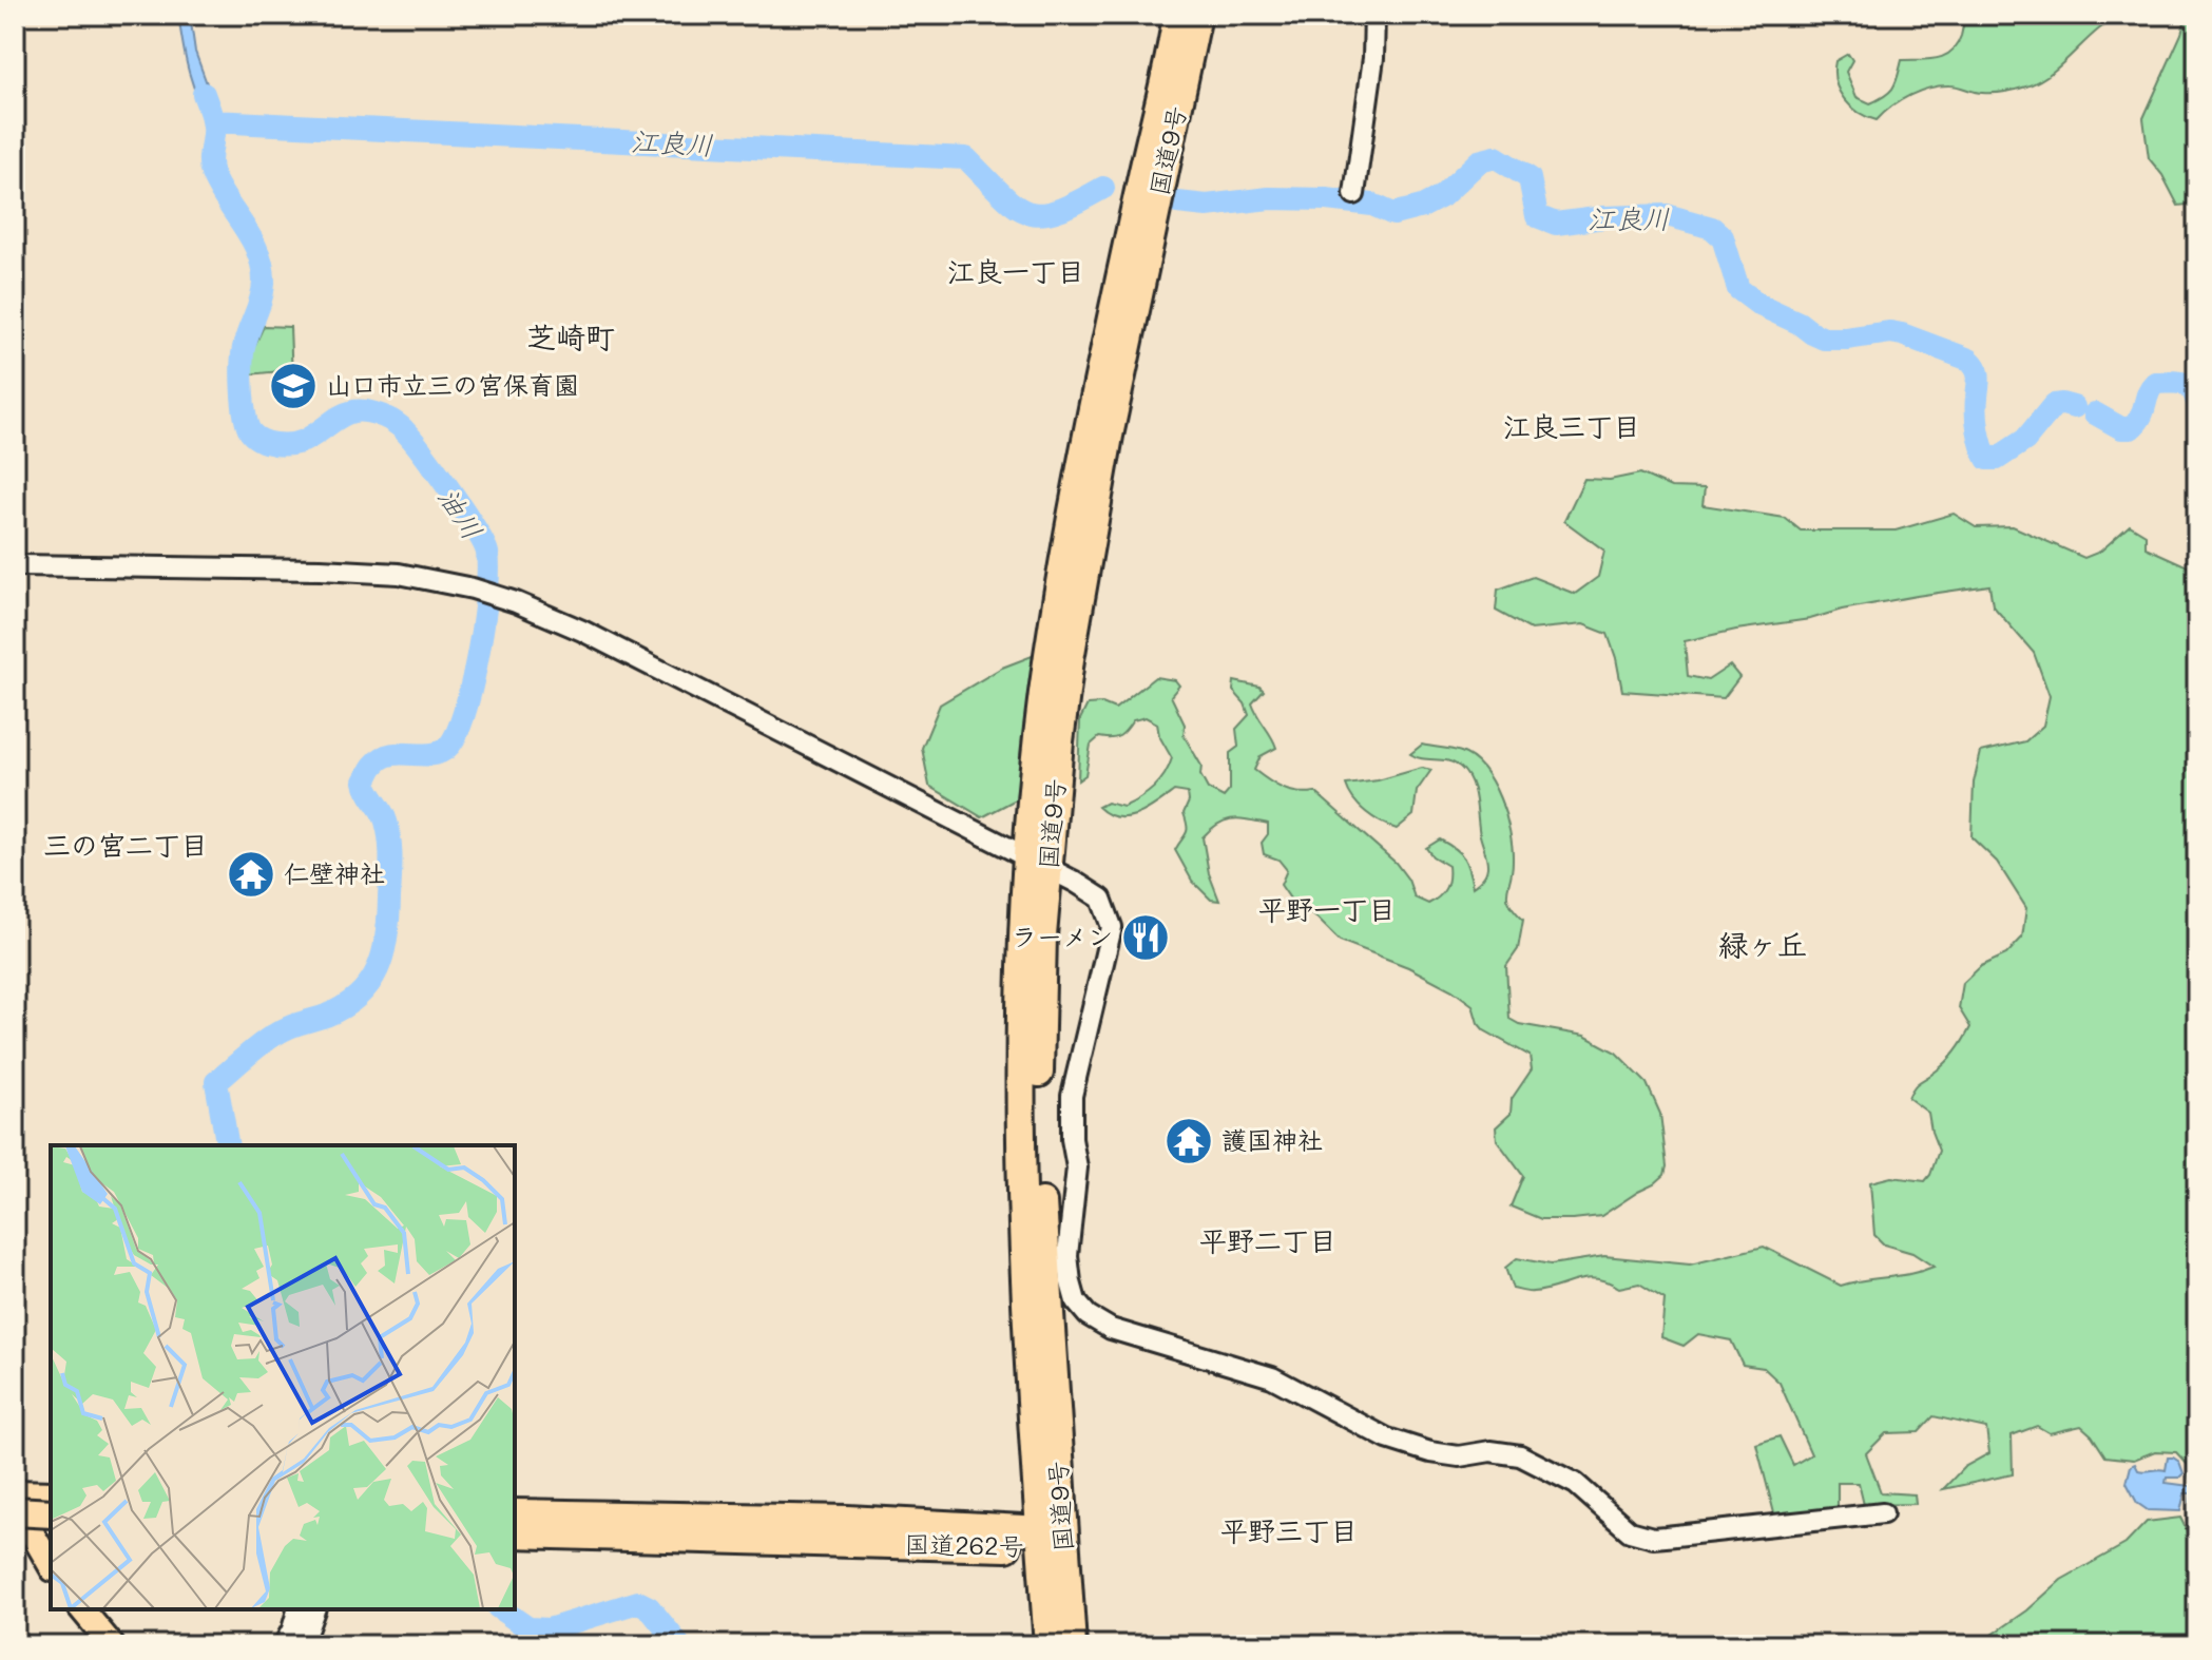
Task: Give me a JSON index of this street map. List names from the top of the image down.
{
  "streets": {
    "highway": ["国道9号", "国道262号"]
  },
  "crossings": [
    ["国道9号", "国道262号"]
  ],
  "districts": [
    "江良一丁目",
    "芝崎町",
    "江良三丁目",
    "三の宮二丁目",
    "平野一丁目",
    "緑ヶ丘",
    "平野二丁目",
    "平野三丁目"
  ],
  "water": ["江良川", "油川"],
  "places": {
    "school or university": ["山口市立三の宮保育園"],
    "temple": ["仁壁神社", "護国神社"],
    "restaurant": ["ラーメン"]
  }
}
